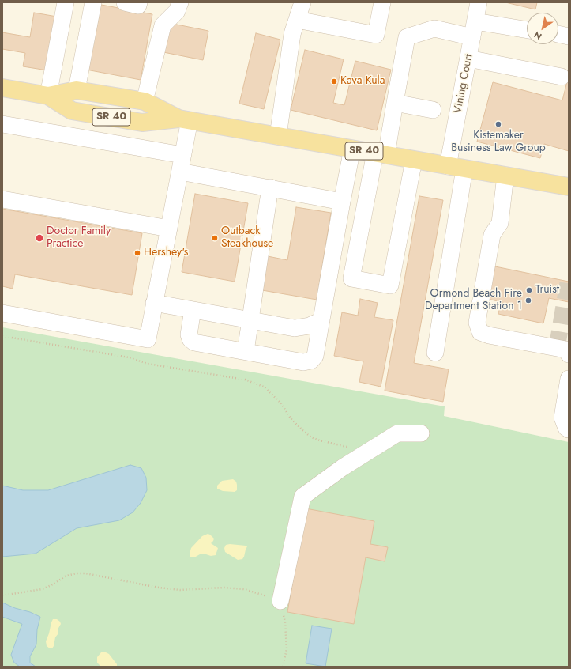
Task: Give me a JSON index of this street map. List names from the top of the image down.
{
  "streets": {
    "main road": ["SR 40"],
    "street": ["Vining Court"]
  },
  "crossings": [
    ["Vining Court", "SR 40"]
  ],
  "places": [
    "Kava Kula",
    "Kistemaker Business Law Group",
    "Doctor Family Practice",
    "Outback Steakhouse",
    "Hershey's",
    "Truist",
    "Ormond Beach Fire Department Station 1"
  ],
  "north": "bottom left"
}
